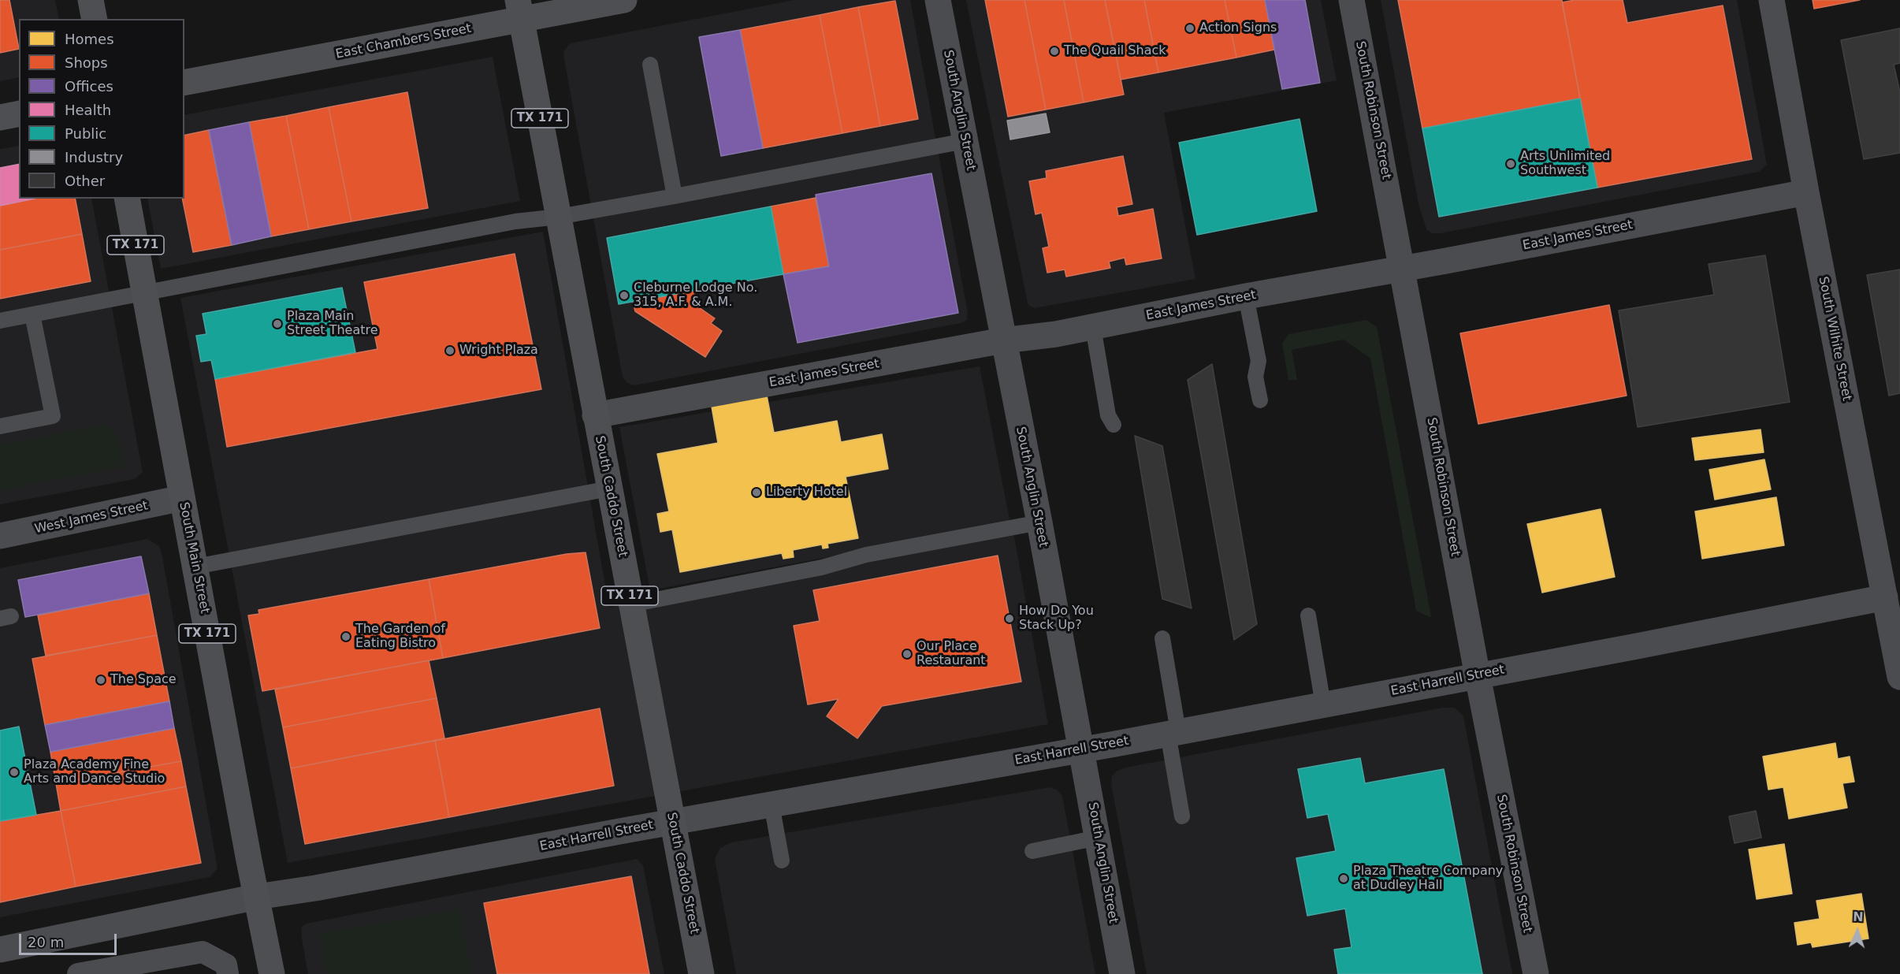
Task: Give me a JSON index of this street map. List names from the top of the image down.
{
  "streets": {
    "main road": [
      "East Chambers Street",
      "TX 171",
      "South Caddo Street",
      "South Main Street"
    ],
    "street": [
      "South Anglin Street",
      "South Robinson Street",
      "East James Street",
      "South Wilhite Street",
      "West James Street",
      "East Harrell Street"
    ]
  },
  "crossings": [
    ["East Chambers Street", "South Caddo Street"],
    ["South Anglin Street", "East James Street"],
    ["South Anglin Street", "East Harrell Street"],
    ["South Robinson Street", "East James Street"],
    ["South Robinson Street", "East Harrell Street"],
    ["East James Street", "South Wilhite Street"],
    ["East James Street", "South Caddo Street"],
    ["South Wilhite Street", "East Harrell Street"],
    ["South Caddo Street", "East Harrell Street"],
    ["West James Street", "South Main Street"],
    ["South Main Street", "East Harrell Street"]
  ],
  "places": [
    "Action Signs",
    "The Quail Shack",
    "Arts Unlimited Southwest",
    "Cleburne Lodge No. 315, A.F. & A.M.",
    "Plaza Main Street Theatre",
    "Wright Plaza",
    "Liberty Hotel",
    "How Do You Stack Up?",
    "The Garden of Eating Bistro",
    "Our Place Restaurant",
    "The Space",
    "Plaza Academy Fine Arts and Dance Studio",
    "Plaza Theatre Company at Dudley Hall"
  ],
  "legend": [
    "Homes",
    "Shops",
    "Offices",
    "Health",
    "Public",
    "Industry",
    "Other"
  ],
  "scale_bar": "20 m",
  "north": "top"
}
